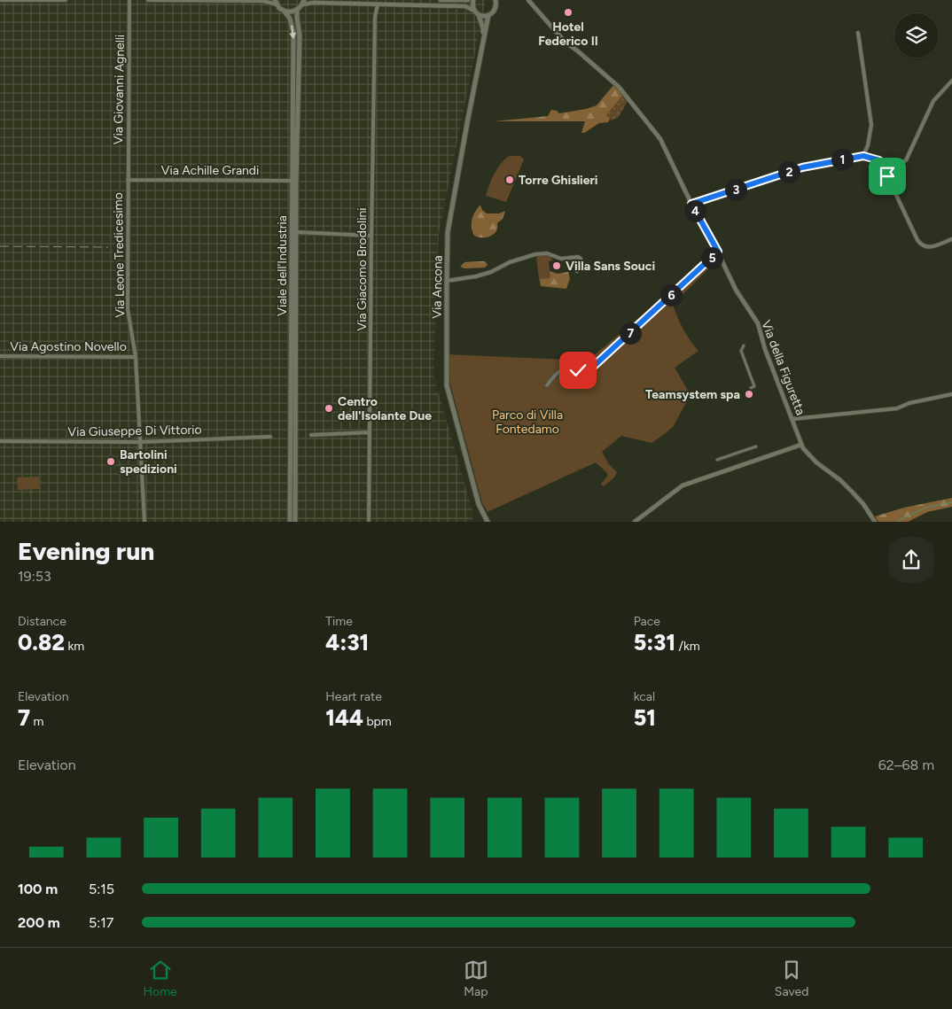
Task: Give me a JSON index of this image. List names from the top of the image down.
{
  "streets": {
    "main road": ["Viale dell'Industria", "Via Ancona"],
    "street": [
      "Via Giovanni Agnelli",
      "Via Achille Grandi",
      "Via Leone Tredicesimo",
      "Via Giacomo Brodolini",
      "Via Agostino Novello",
      "Via della Figuretta",
      "Via Giuseppe Di Vittorio"
    ]
  },
  "crossings": [
    ["Via Giovanni Agnelli", "Via Achille Grandi"],
    ["Via Giovanni Agnelli", "Via Leone Tredicesimo"],
    ["Via Achille Grandi", "Via Leone Tredicesimo"],
    ["Via Achille Grandi", "Viale dell'Industria"],
    ["Via Leone Tredicesimo", "Via Agostino Novello"],
    ["Via Leone Tredicesimo", "Via Giuseppe Di Vittorio"],
    ["Viale dell'Industria", "Via Giacomo Brodolini"]
  ],
  "parks": ["Parco di Villa Fontedamo"],
  "places": [
    "Hotel Federico II",
    "Torre Ghislieri",
    "Villa Sans Souci",
    "Teamsystem spa",
    "Centro dell'Isolante Due",
    "Bartolini spedizioni"
  ],
  "page": {
    "pins": [
      "1",
      "2",
      "3",
      "4",
      "5",
      "6",
      "7"
    ],
    "heading": ["Evening run", "19:53"],
    "stats": [
      ["Distance", "0.82 km"],
      ["Time", "4:31"],
      ["Pace", "5:31 /km"],
      ["Elevation", "7 m"],
      ["Heart rate", "144 bpm"],
      ["kcal", "51"]
    ],
    "chart": ["Elevation", "62–68 m"],
    "list": [
      {
        "name": "100 m",
        "note": "5:15"
      },
      {
        "name": "200 m",
        "note": "5:17"
      }
    ],
    "tabs": ["Home", "Map", "Saved"]
  }
}
